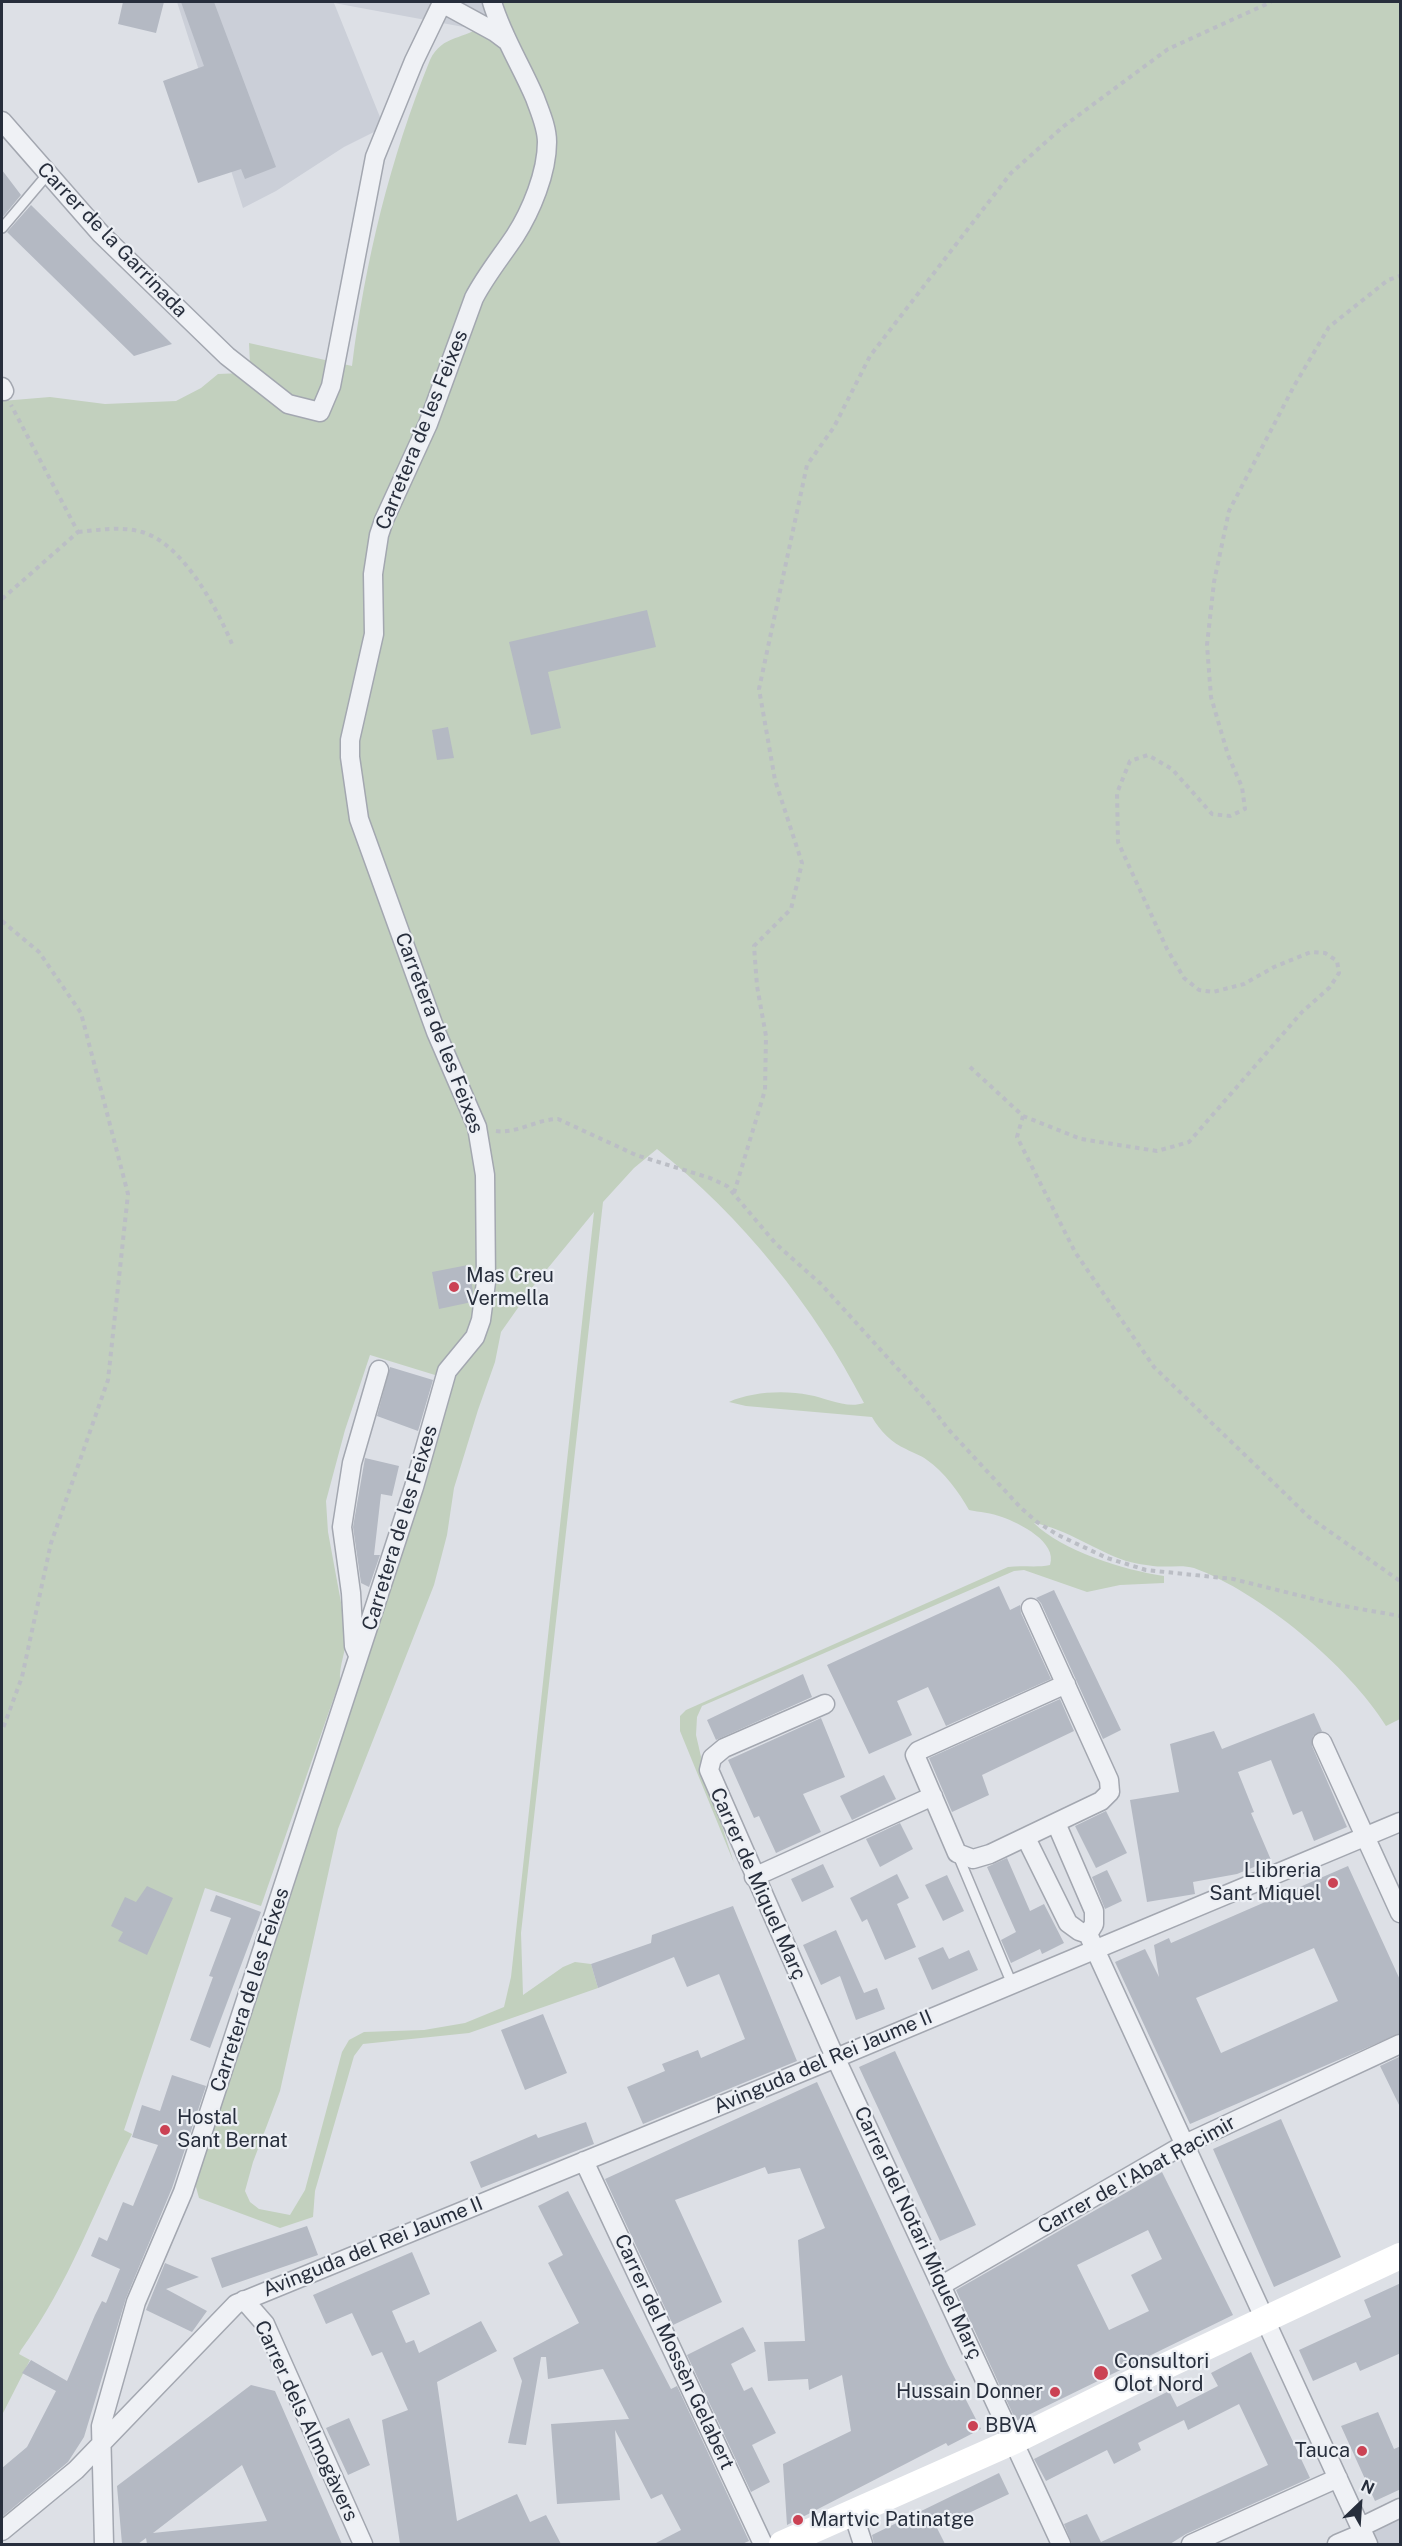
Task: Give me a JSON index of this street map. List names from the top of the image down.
{
  "streets": {
    "street": [
      "Carrer de la Garrinada",
      "Carretera de les Feixes",
      "Carrer de Miquel Març",
      "Avinguda del Rei Jaume II",
      "Carrer de l'Abat Racimir",
      "Carrer del Notari Miquel Març",
      "Carrer del Mossèn Gelabert",
      "Carrer dels Almogàvers"
    ]
  },
  "crossings": [
    ["Carretera de les Feixes", "Avinguda del Rei Jaume II"],
    ["Carrer de Miquel Març", "Avinguda del Rei Jaume II"],
    ["Carrer de Miquel Març", "Carrer del Notari Miquel Març"],
    ["Avinguda del Rei Jaume II", "Carrer del Notari Miquel Març"],
    ["Avinguda del Rei Jaume II", "Carrer del Mossèn Gelabert"],
    ["Avinguda del Rei Jaume II", "Carrer dels Almogàvers"],
    ["Carrer de l'Abat Racimir", "Carrer del Notari Miquel Març"]
  ],
  "places": [
    "Mas Creu Vermella",
    "Llibreria Sant Miquel",
    "Hostal Sant Bernat",
    "Consultori Olot Nord",
    "Hussain Donner",
    "BBVA",
    "Tauca",
    "Martvic Patinatge"
  ],
  "north": "top right"
}
